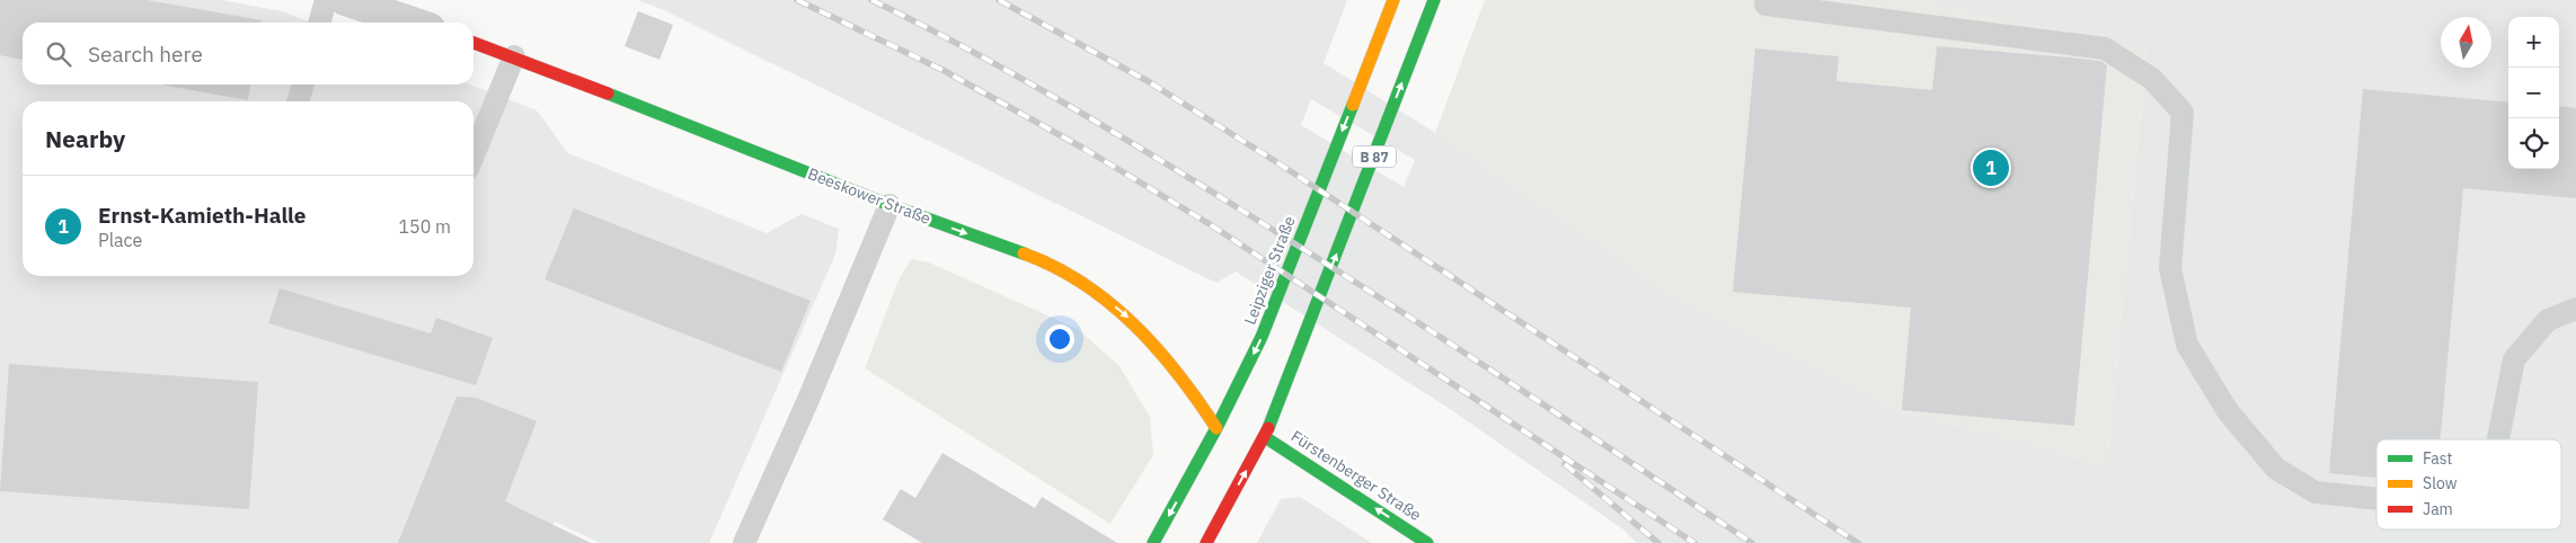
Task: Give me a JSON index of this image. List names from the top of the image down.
{
  "streets": {
    "main road": [
      "B 87",
      "Beeskower Straße",
      "Leipziger Straße",
      "Fürstenberger Straße"
    ]
  },
  "crossings": [
    ["B 87", "Fürstenberger Straße"],
    ["Beeskower Straße", "Leipziger Straße"]
  ],
  "one_way": ["Beeskower Straße", "Fürstenberger Straße"],
  "legend": ["Fast", "Slow", "Jam"],
  "north": "top",
  "page": {
    "map_buttons": ["+", "−"],
    "search": "Search here",
    "heading": "Nearby",
    "pins": "1",
    "list": [
      {
        "mark": "1",
        "name": "Ernst-Kamieth-Halle",
        "note": "Place",
        "value": "150 m"
      }
    ]
  }
}
